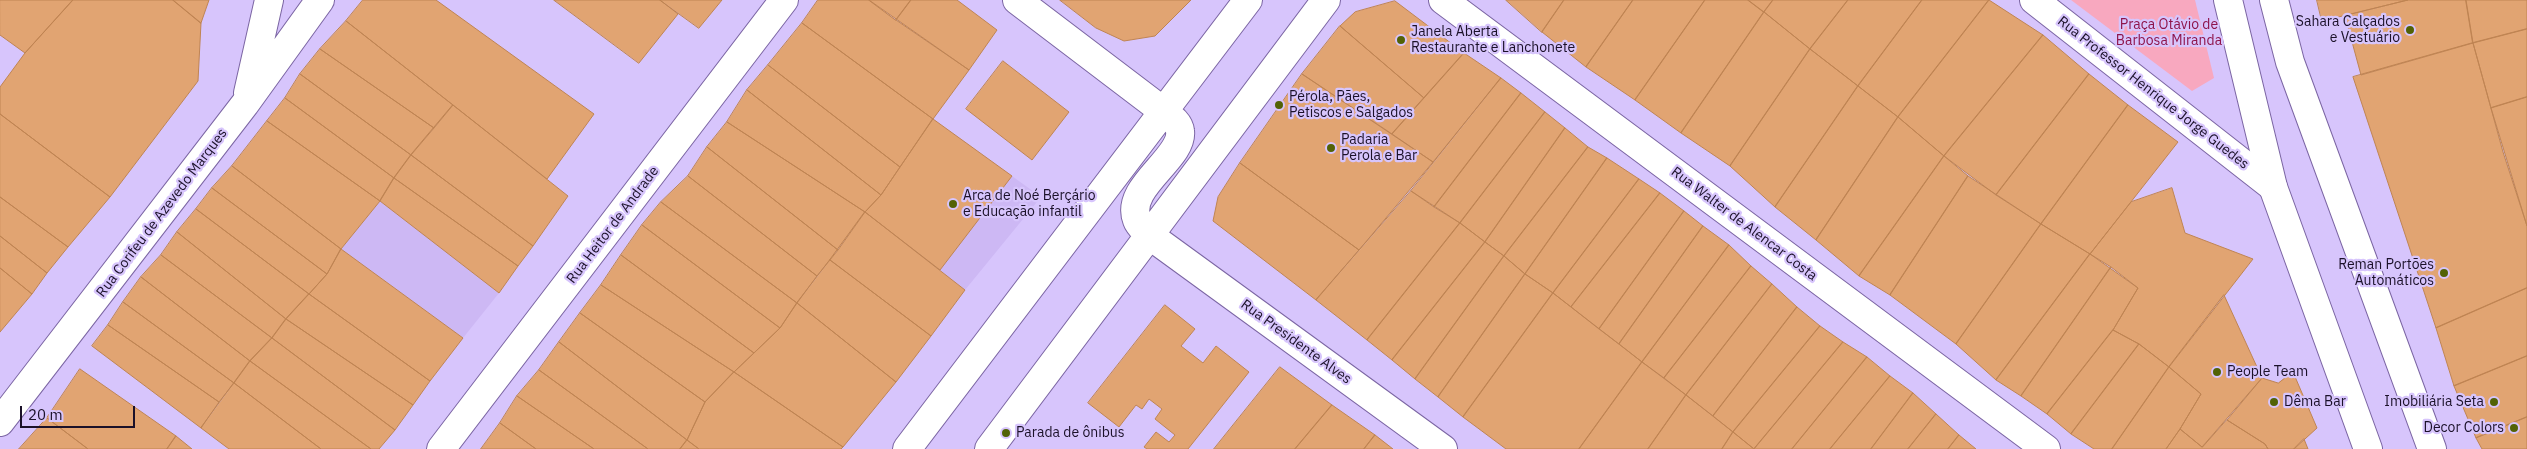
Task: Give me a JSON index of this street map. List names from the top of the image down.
{
  "streets": {
    "street": [
      "Rua Professor Henrique Jorge Guedes",
      "Rua Corifeu de Azevedo Marques",
      "Rua Walter de Alencar Costa",
      "Rua Heitor de Andrade",
      "Rua Presidente Alves"
    ]
  },
  "parks": ["Praça Otávio de Barbosa Miranda"],
  "places": [
    "Sahara Calçados e Vestuário",
    "Janela Aberta Restaurante e Lanchonete",
    "Pérola, Pães, Petiscos e Salgados",
    "Padaria Perola e Bar",
    "Arca de Noé Berçário e Educação infantil",
    "Reman Portões Automáticos",
    "People Team",
    "Dêma Bar",
    "Imobiliária Seta",
    "Decor Colors",
    "Parada de ônibus"
  ],
  "scale_bar": "20 m"
}
